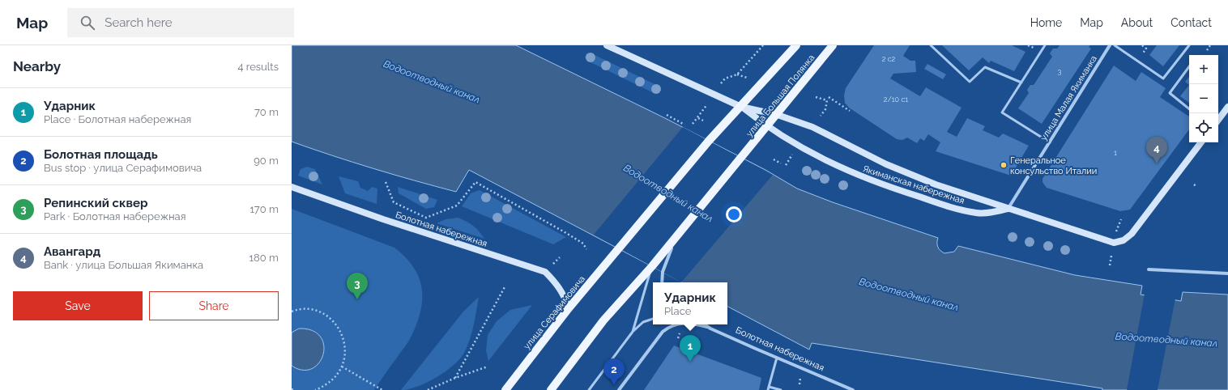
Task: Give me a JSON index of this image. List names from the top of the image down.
{
  "streets": {
    "main road": ["улица Большая Полянка", "улица Серафимовича"],
    "street": ["улица Малая Якиманка", "Якиманская набережная", "Болотная набережная"]
  },
  "crossings": [
    ["улица Большая Полянка", "Якиманская набережная"],
    ["улица Малая Якиманка", "Якиманская набережная"],
    ["Якиманская набережная", "улица Серафимовича"],
    ["Болотная набережная", "улица Серафимовича"]
  ],
  "water": ["Водоотводный канал"],
  "places": ["Генеральное консульство Италии"],
  "house_numbers": [
    "2 с2",
    "3",
    "2/10 с1",
    "1"
  ],
  "page": {
    "header": "Map",
    "search": "Search here",
    "nav": [
      "Home",
      "Map",
      "About",
      "Contact"
    ],
    "heading": ["Nearby", "4 results"],
    "map_buttons": ["+", "−"],
    "list": [
      {
        "mark": "1",
        "name": "Ударник",
        "note": "Place · Болотная набережная",
        "value": "70 m"
      },
      {
        "mark": "2",
        "name": "Болотная площадь",
        "note": "Bus stop · улица Серафимовича",
        "value": "90 m"
      },
      {
        "mark": "3",
        "name": "Репинский сквер",
        "note": "Park · Болотная набережная",
        "value": "170 m"
      },
      {
        "mark": "4",
        "name": "Авангард",
        "note": "Bank · улица Большая Якиманка",
        "value": "180 m"
      }
    ],
    "pins": [
      "4",
      "3",
      "1",
      "2"
    ],
    "buttons": ["Save", "Share"],
    "popup": ["Ударник", "Place"]
  }
}
